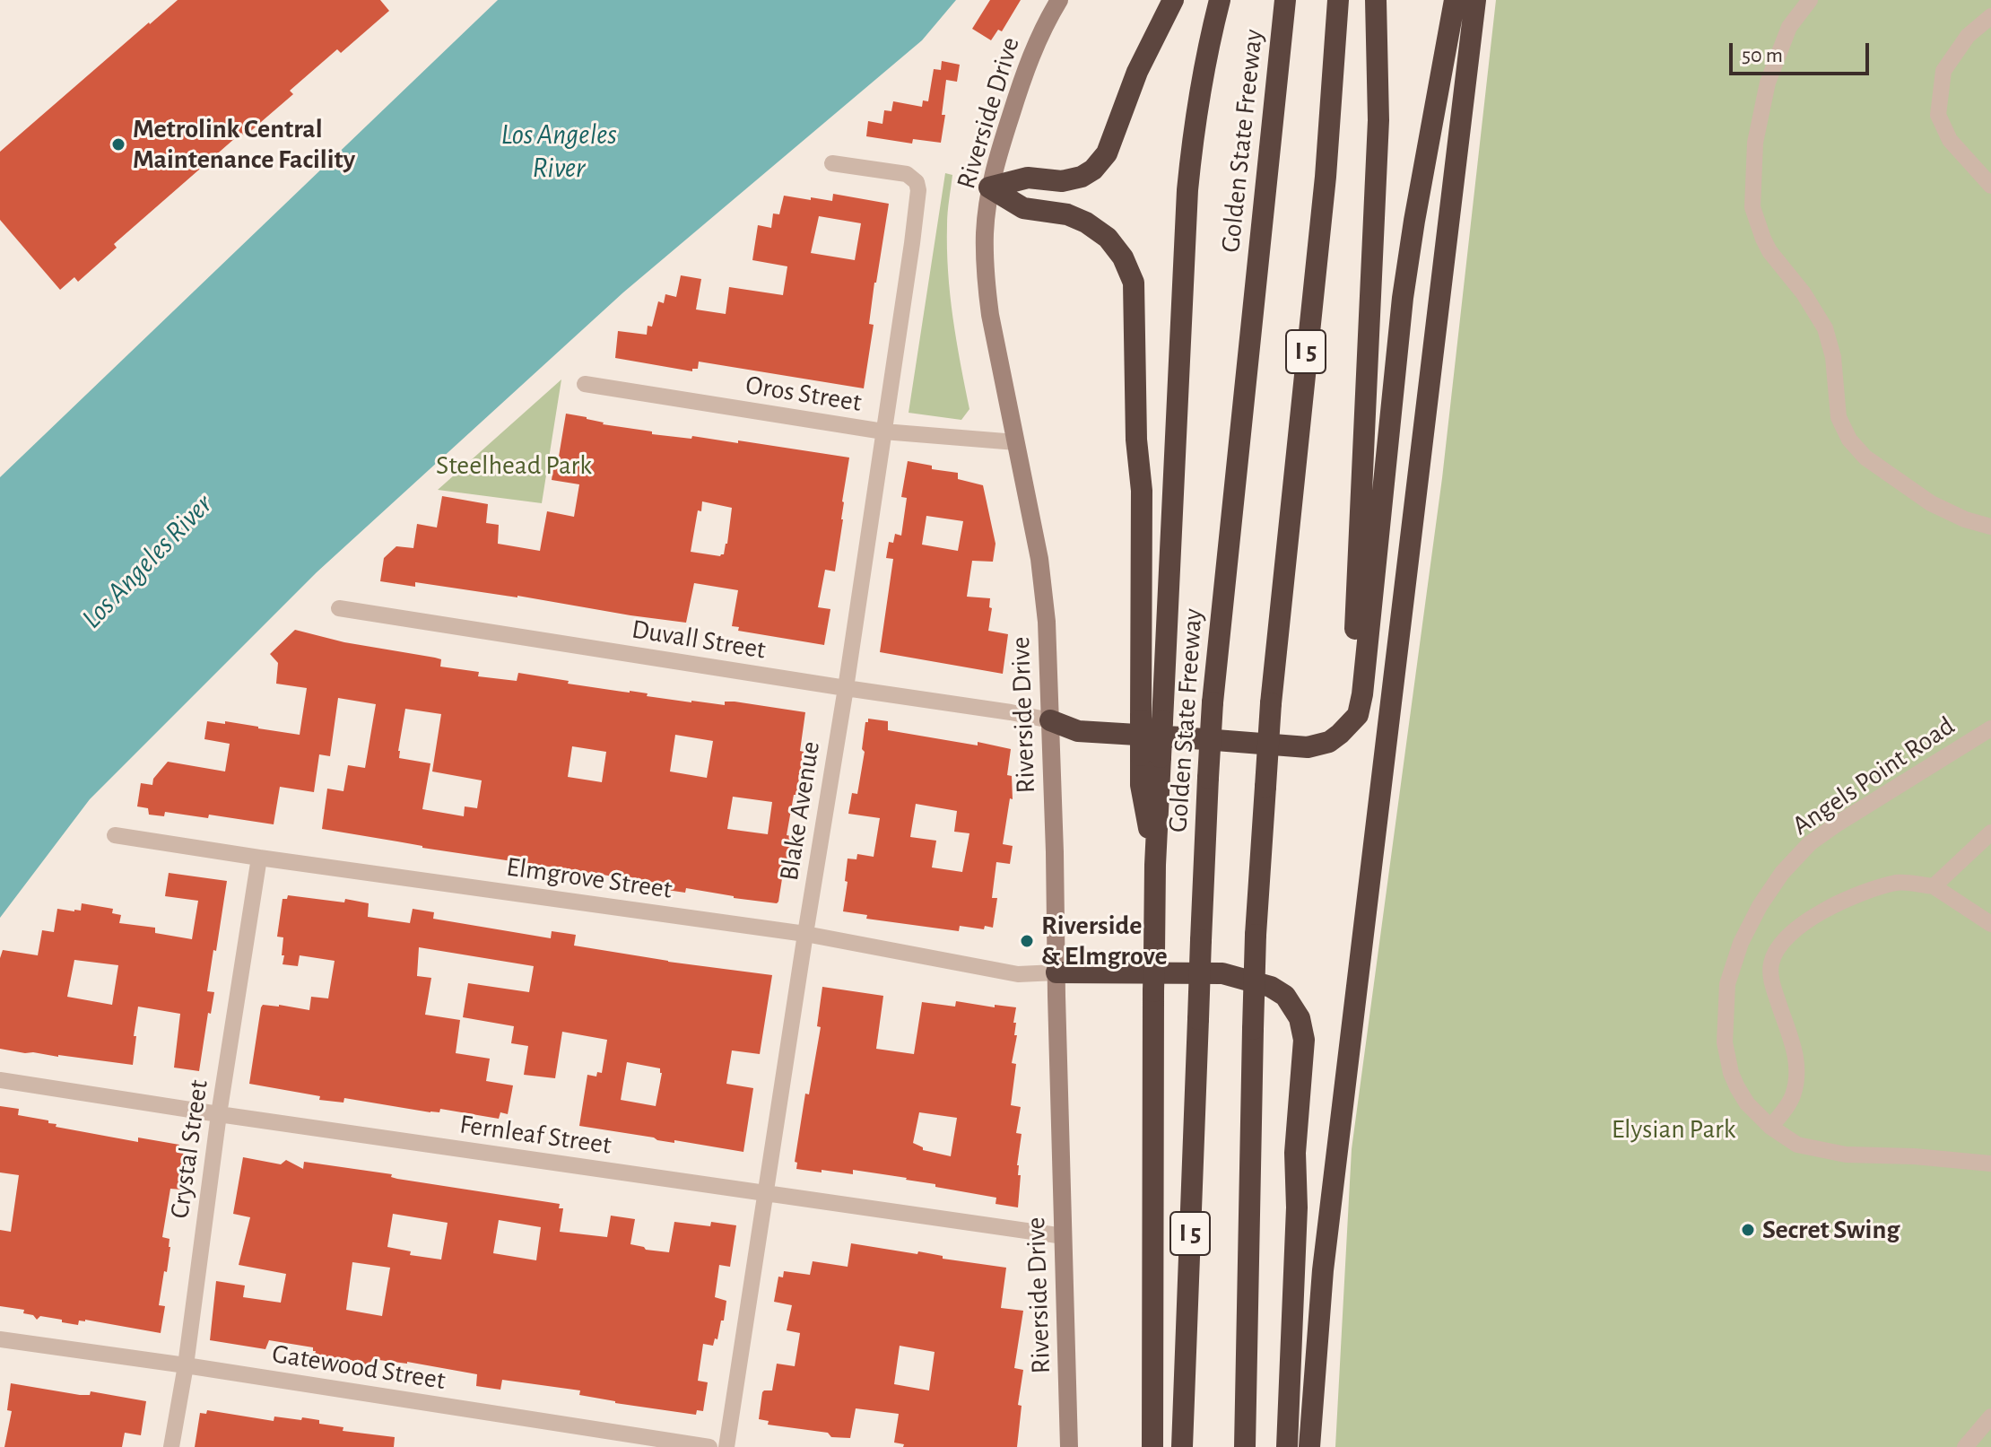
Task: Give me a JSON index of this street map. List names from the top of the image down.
{
  "streets": {
    "highway": ["Golden State Freeway", "I 5"],
    "main road": ["Riverside Drive"],
    "street": [
      "Oros Street",
      "Duvall Street",
      "Angels Point Road",
      "Blake Avenue",
      "Elmgrove Street",
      "Fernleaf Street",
      "Crystal Street",
      "Gatewood Street"
    ]
  },
  "crossings": [
    ["Riverside Drive", "Oros Street"],
    ["Riverside Drive", "Duvall Street"],
    ["Riverside Drive", "Elmgrove Street"],
    ["Riverside Drive", "Fernleaf Street"],
    ["Oros Street", "Blake Avenue"],
    ["Duvall Street", "Blake Avenue"],
    ["Blake Avenue", "Elmgrove Street"],
    ["Blake Avenue", "Fernleaf Street"],
    ["Elmgrove Street", "Crystal Street"],
    ["Fernleaf Street", "Crystal Street"],
    ["Crystal Street", "Gatewood Street"]
  ],
  "water": ["Los Angeles River"],
  "parks": ["Steelhead Park", "Elysian Park"],
  "places": ["Metrolink Central Maintenance Facility", "Riverside & Elmgrove", "Secret Swing"],
  "scale_bar": "50 m"
}
